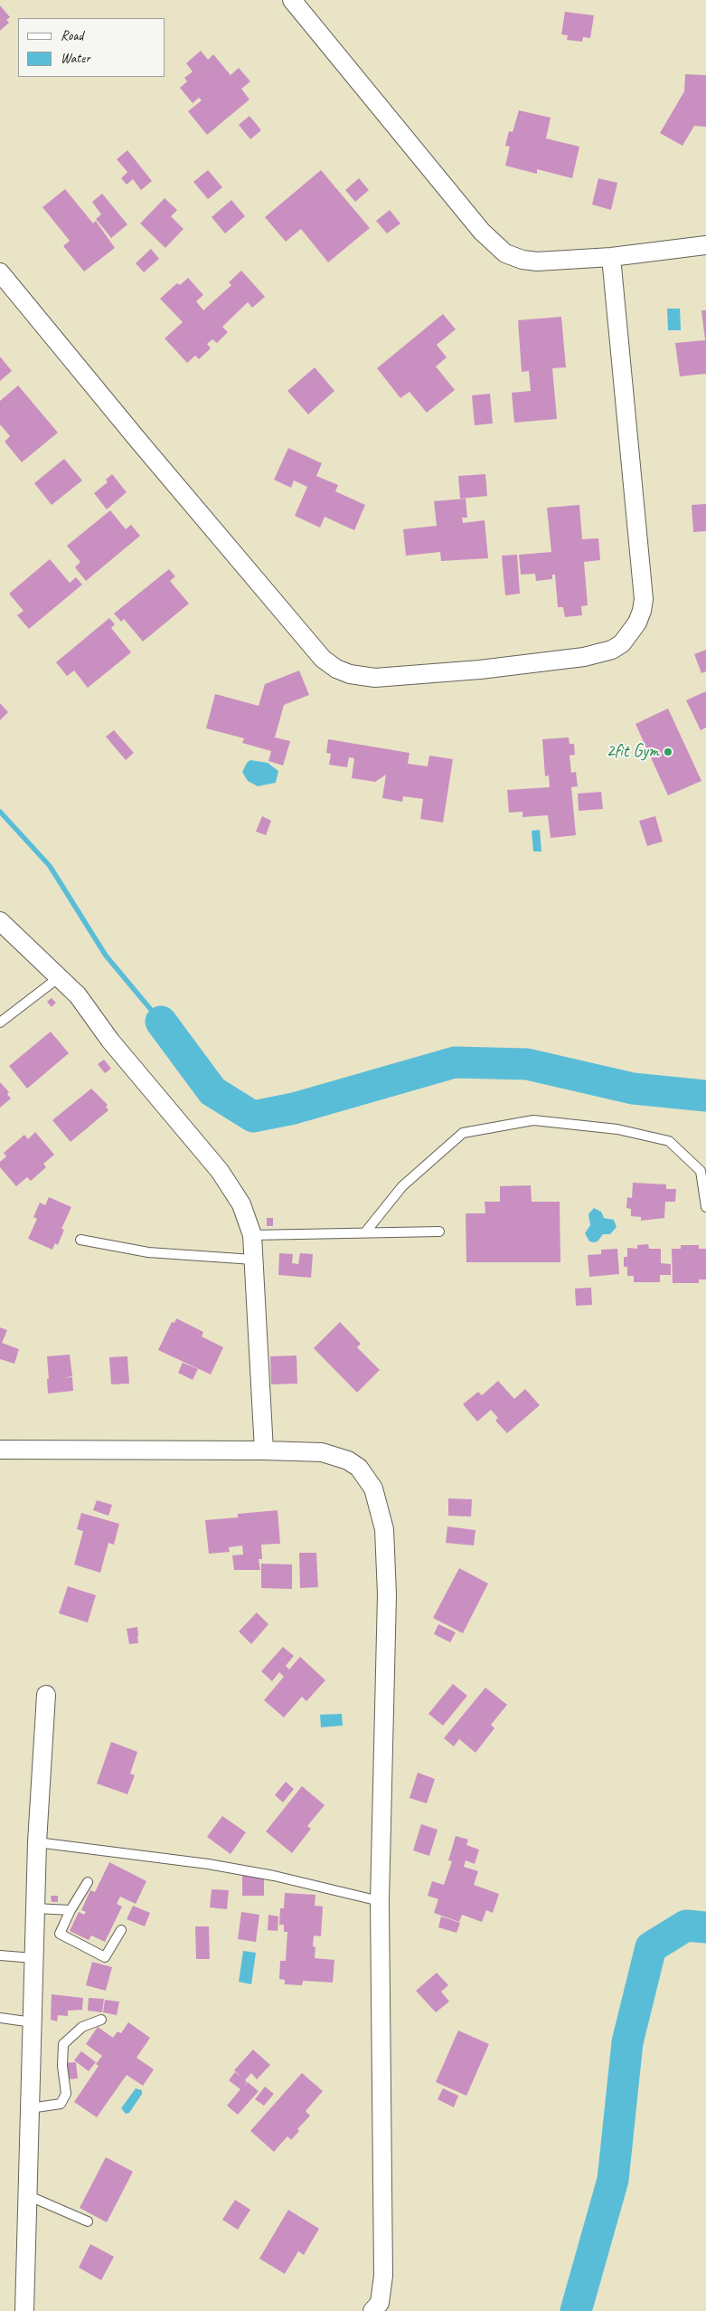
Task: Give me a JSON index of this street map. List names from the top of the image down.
{
  "places": ["2fit Gym"],
  "legend": ["Road", "Water"]
}
